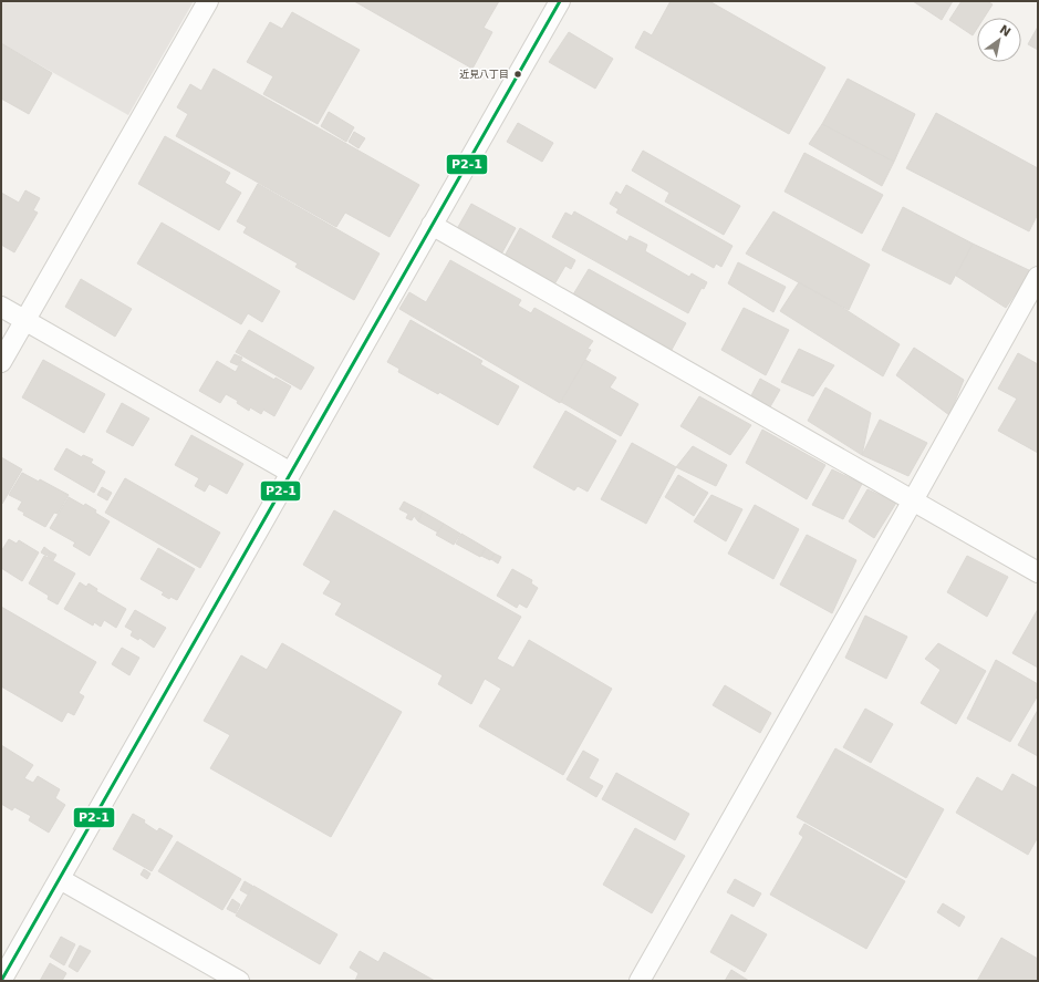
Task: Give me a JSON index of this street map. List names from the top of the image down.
{
  "places": ["近見八丁目"],
  "lines": ["transit line P2-1"],
  "north": "top right"
}
